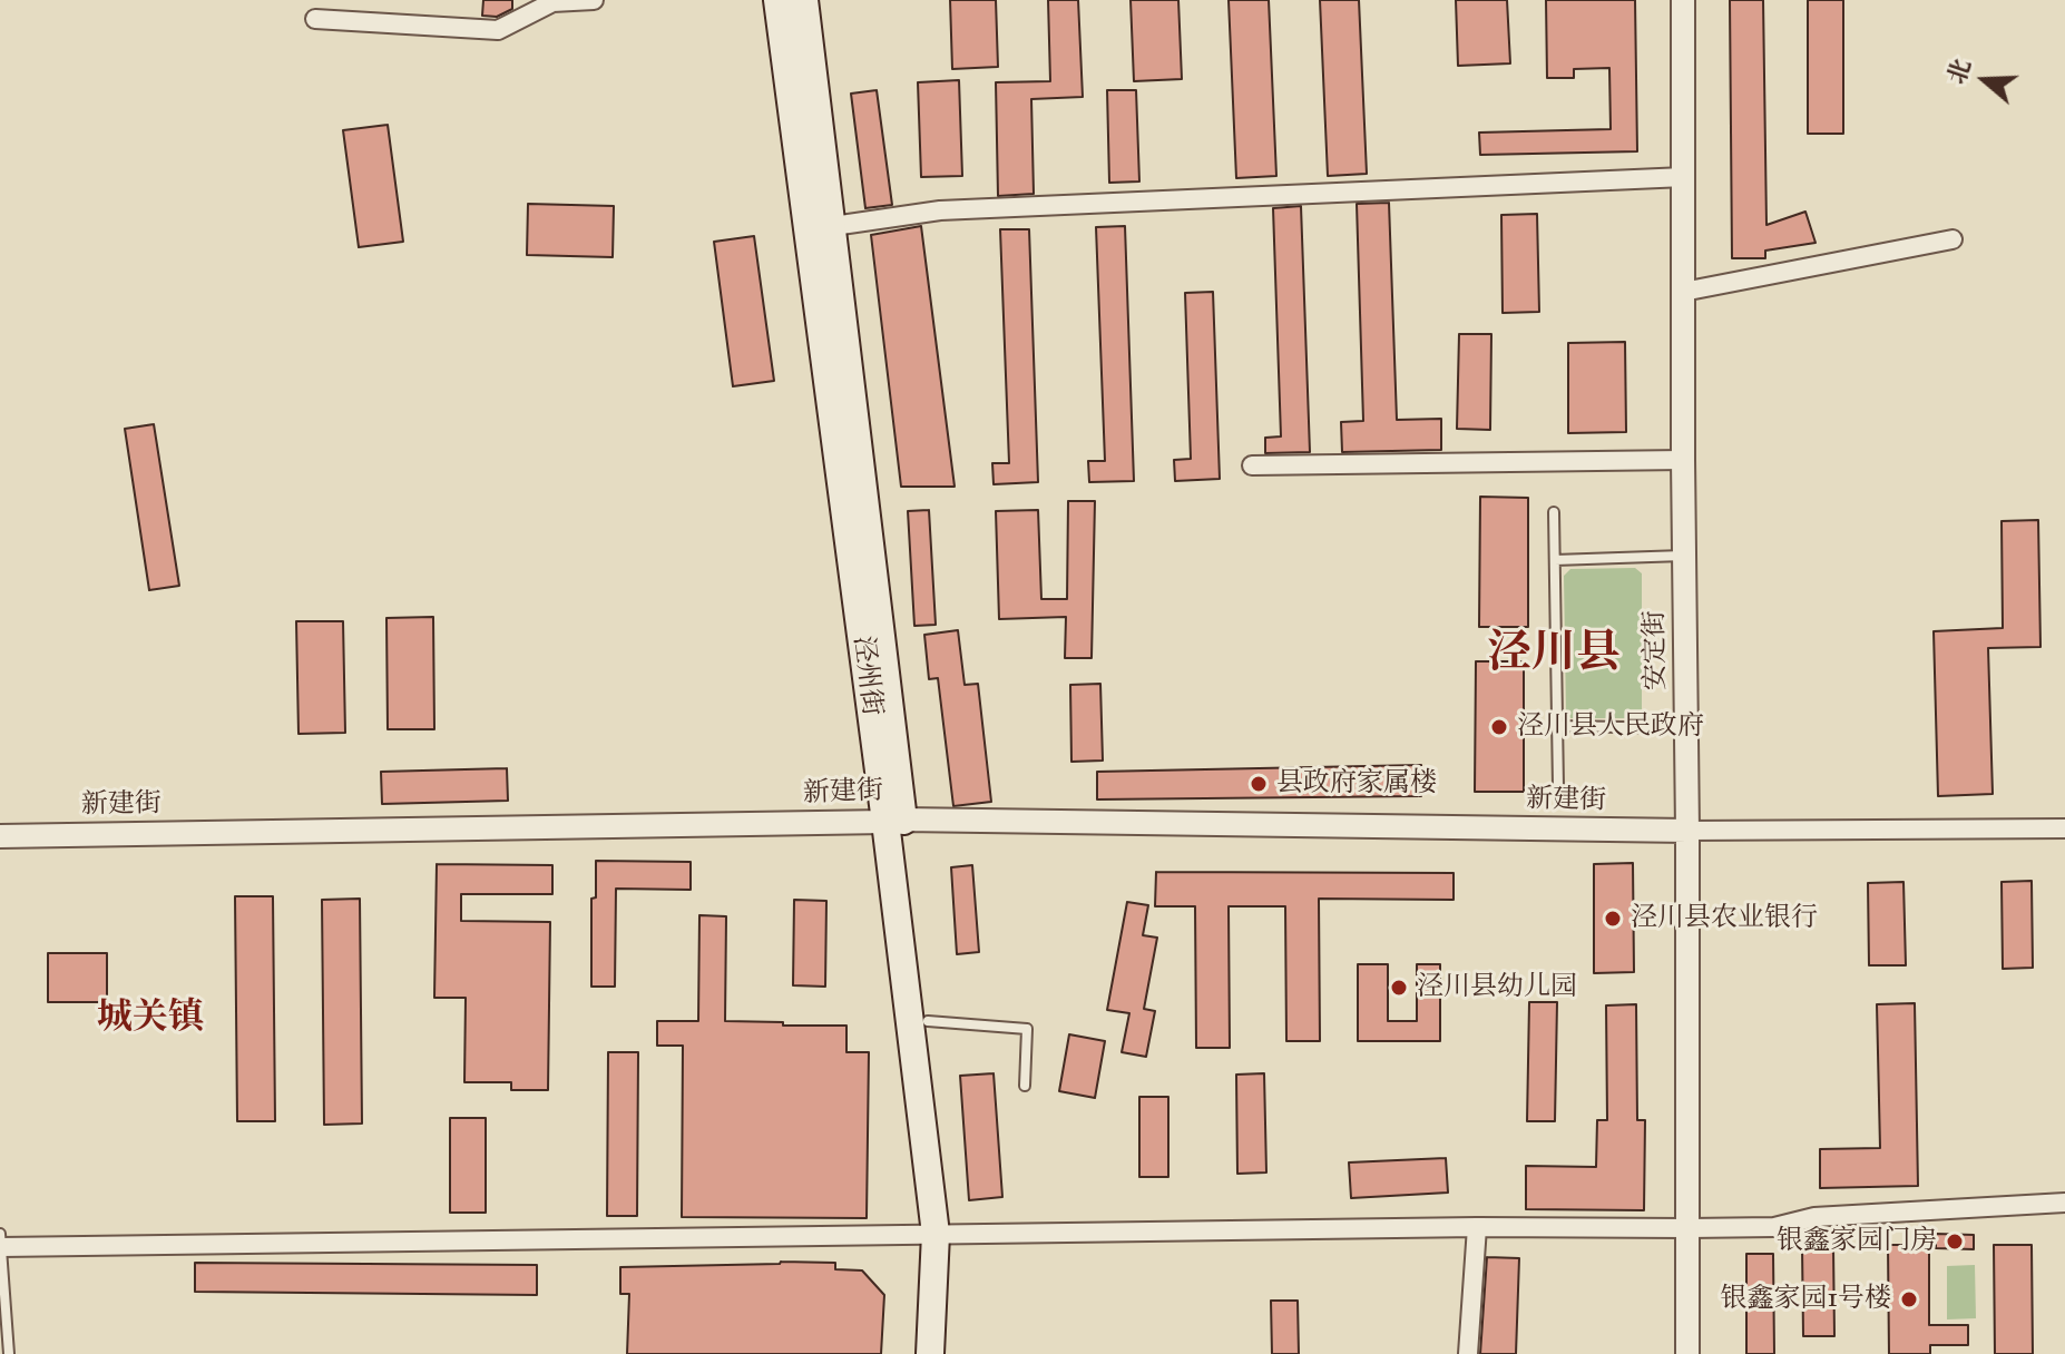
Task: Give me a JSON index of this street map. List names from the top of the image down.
{
  "streets": {
    "main road": ["泾州街"],
    "street": ["安定街", "新建街"]
  },
  "crossings": [
    ["安定街", "新建街"],
    ["泾州街", "新建街"]
  ],
  "districts": ["泾川县", "城关镇"],
  "places": [
    "泾川县人民政府",
    "县政府家属楼",
    "泾川县农业银行",
    "泾川县幼儿园",
    "银鑫家园门房",
    "银鑫家园1号楼"
  ],
  "north": "left"
}
